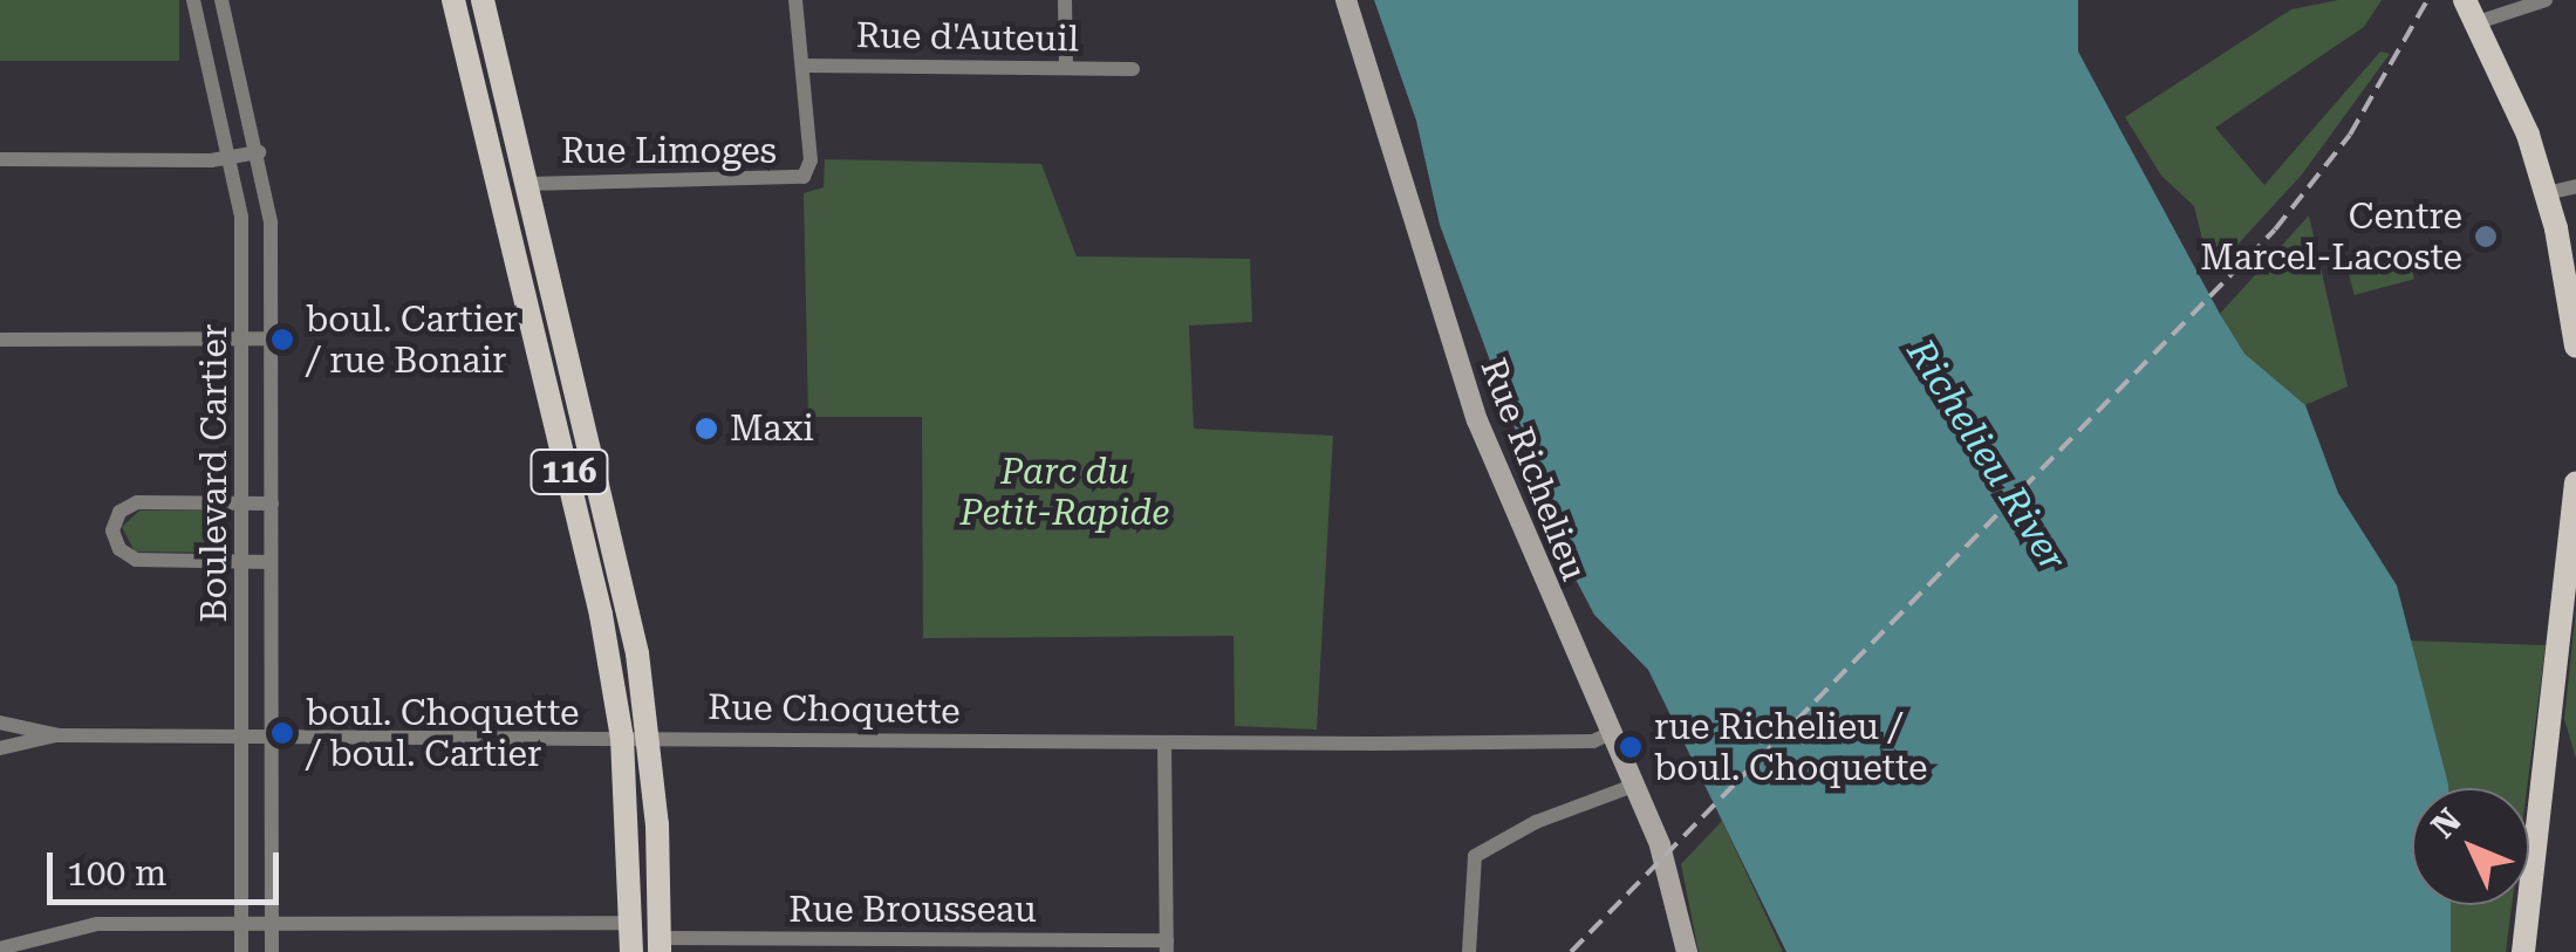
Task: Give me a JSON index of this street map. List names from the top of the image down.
{
  "streets": {
    "main road": ["Rue Richelieu", "116"],
    "street": [
      "Rue d'Auteuil",
      "Rue Limoges",
      "Boulevard Cartier",
      "Rue Choquette",
      "Rue Brousseau"
    ]
  },
  "crossings": [
    ["Rue d'Auteuil", "Rue Limoges"],
    ["Rue Limoges", "116"],
    ["Rue Richelieu", "Rue Choquette"],
    ["116", "Rue Choquette"],
    ["116", "Rue Brousseau"],
    ["Boulevard Cartier", "Rue Choquette"]
  ],
  "water": ["Richelieu River"],
  "parks": ["Parc du Petit-Rapide"],
  "places": [
    "Centre Marcel-Lacoste",
    "boul. Cartier / rue Bonair",
    "Maxi",
    "boul. Choquette / boul. Cartier",
    "rue Richelieu / boul. Choquette"
  ],
  "scale_bar": "100 m",
  "north": "top left"
}
